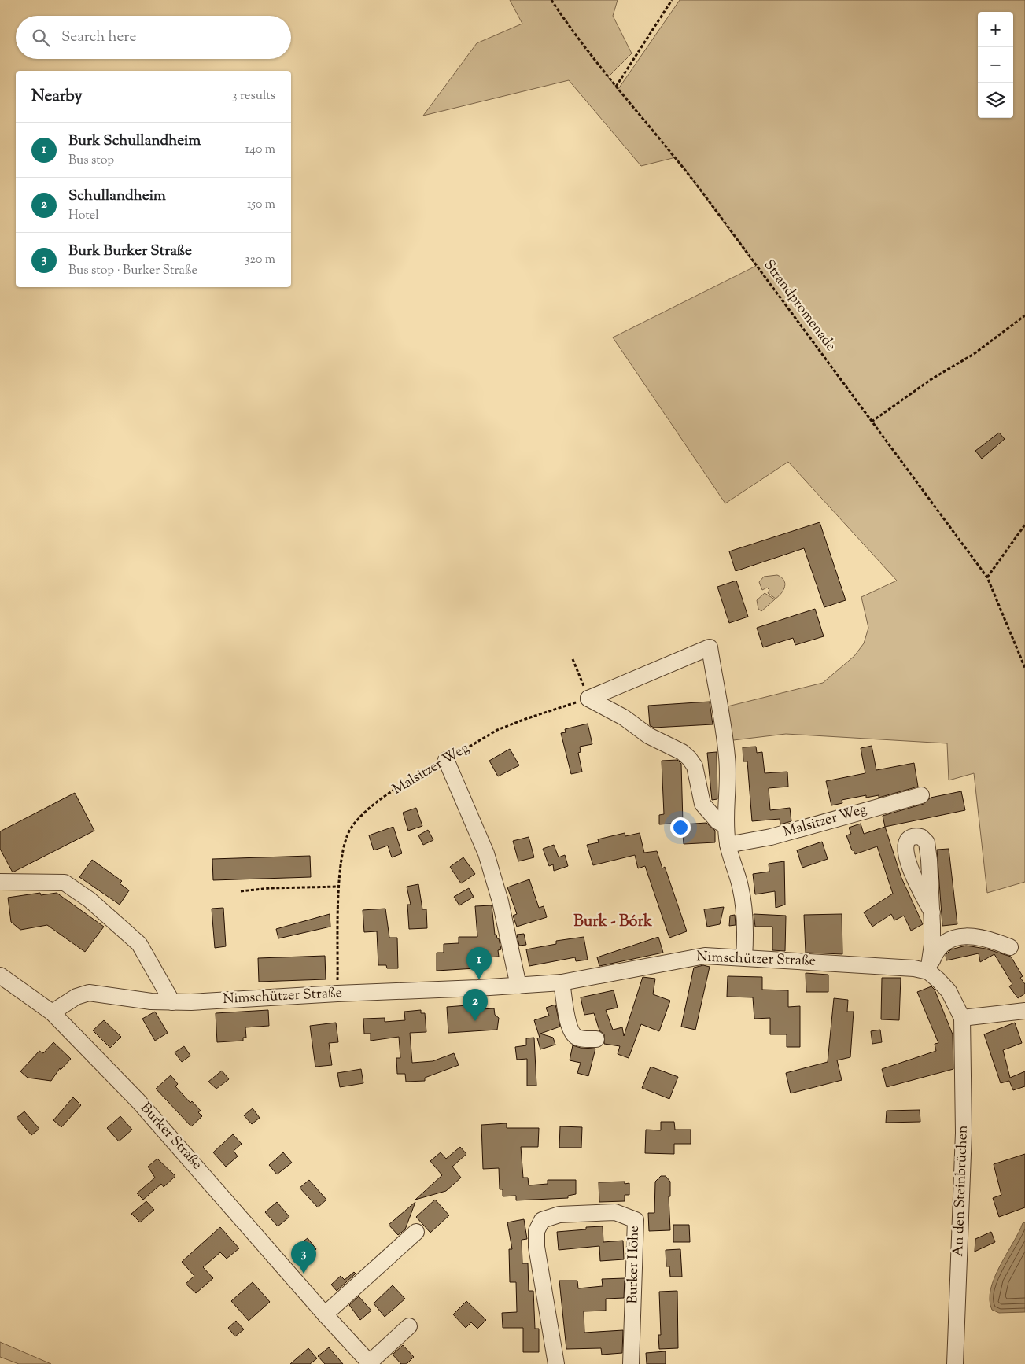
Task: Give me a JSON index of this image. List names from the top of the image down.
{
  "streets": {
    "street": [
      "Malsitzer Weg",
      "Nimschützer Straße",
      "Burker Straße",
      "An den Steinbrüchen",
      "Burker Höhe"
    ],
    "path": ["Strandpromenade"]
  },
  "crossings": [
    ["Malsitzer Weg", "Nimschützer Straße"],
    ["Nimschützer Straße", "Burker Straße"]
  ],
  "districts": ["Burk - Bórk"],
  "page": {
    "map_buttons": ["+", "−"],
    "search": "Search here",
    "heading": ["Nearby", "3 results"],
    "list": [
      {
        "mark": "1",
        "name": "Burk Schullandheim",
        "note": "Bus stop",
        "value": "140 m"
      },
      {
        "mark": "2",
        "name": "Schullandheim",
        "note": "Hotel",
        "value": "150 m"
      },
      {
        "mark": "3",
        "name": "Burk Burker Straße",
        "note": "Bus stop · Burker Straße",
        "value": "320 m"
      }
    ],
    "pins": ["1", "2", "3"]
  }
}
